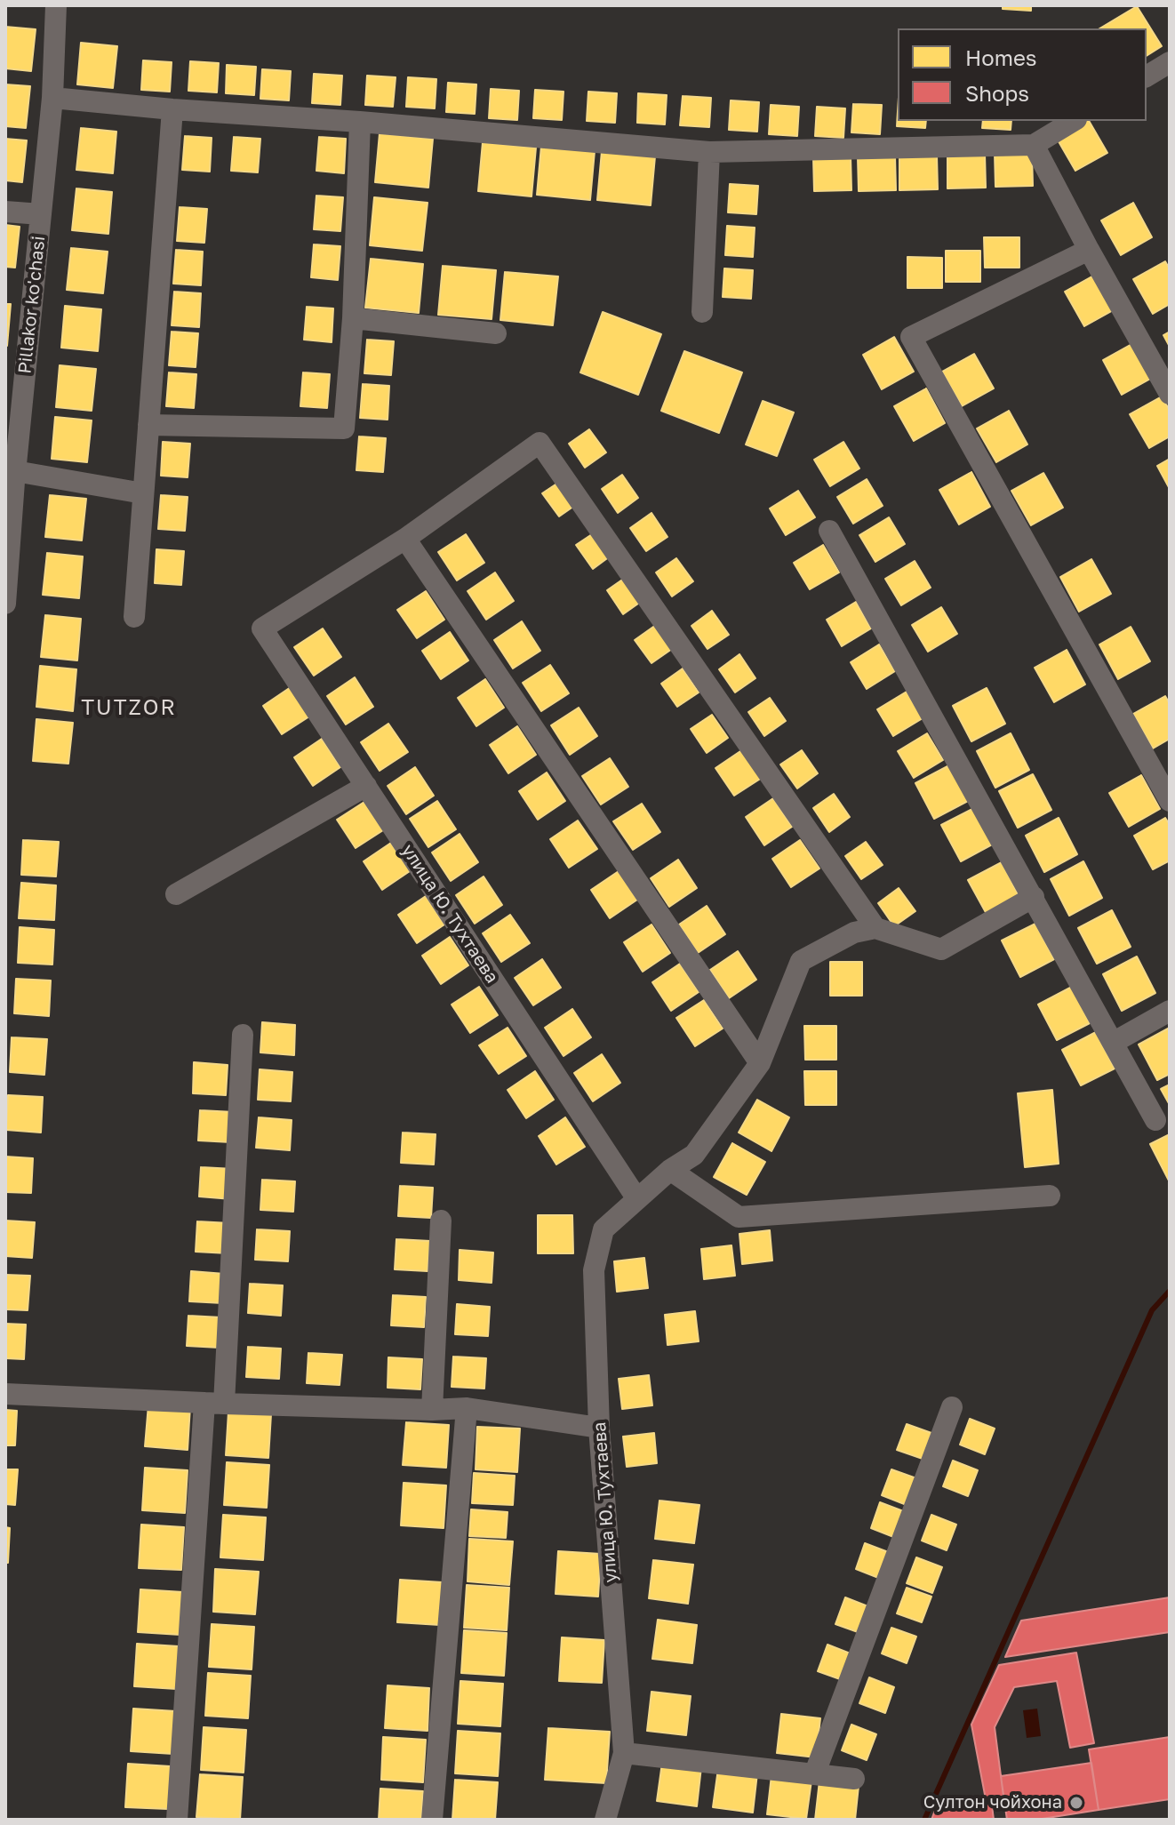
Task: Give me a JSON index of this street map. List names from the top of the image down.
{
  "streets": {
    "street": ["Pillakor ko'chasi", "улица Ю. Тухтаева"]
  },
  "districts": ["TUTZOR"],
  "places": ["Султон чойхона"],
  "legend": ["Homes", "Shops"]
}
